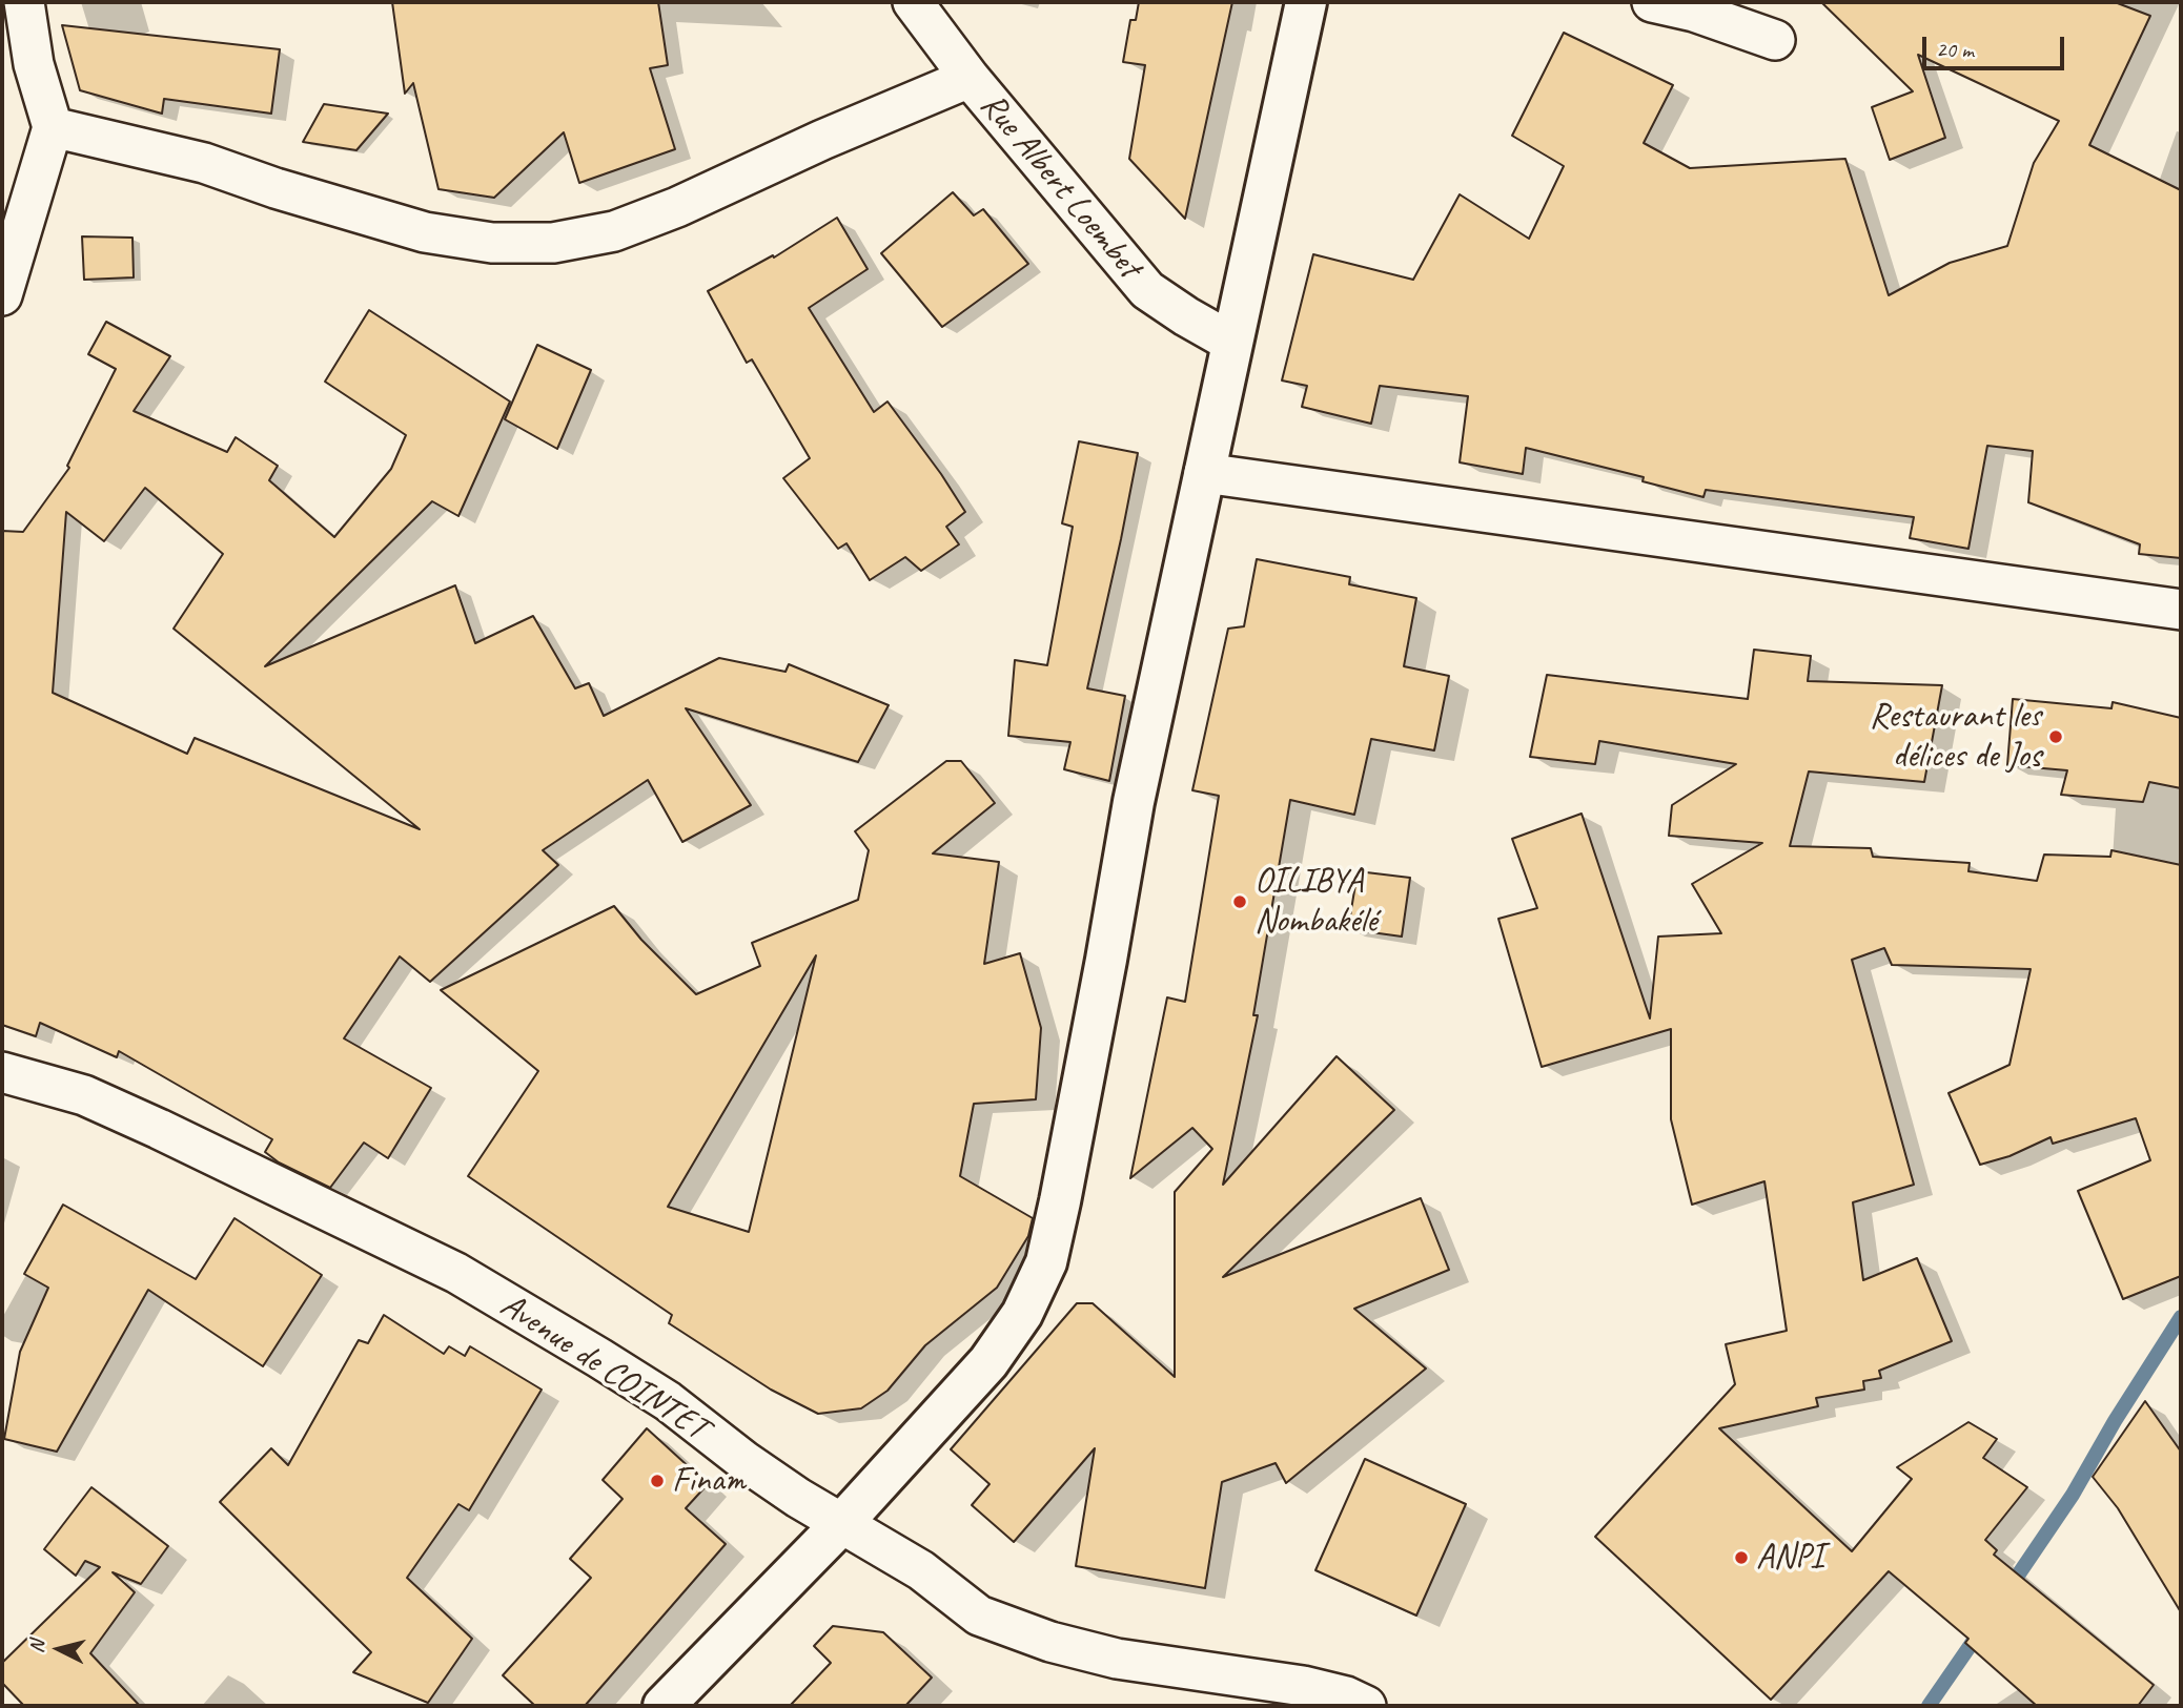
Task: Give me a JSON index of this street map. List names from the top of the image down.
{
  "streets": {
    "street": ["Rue Albert Loembet", "Avenue de COINTET"]
  },
  "places": [
    "Restaurant les délices de Jos",
    "OILIBYA Nombakélé",
    "Finam",
    "ANPI"
  ],
  "scale_bar": "20 m",
  "north": "left"
}
